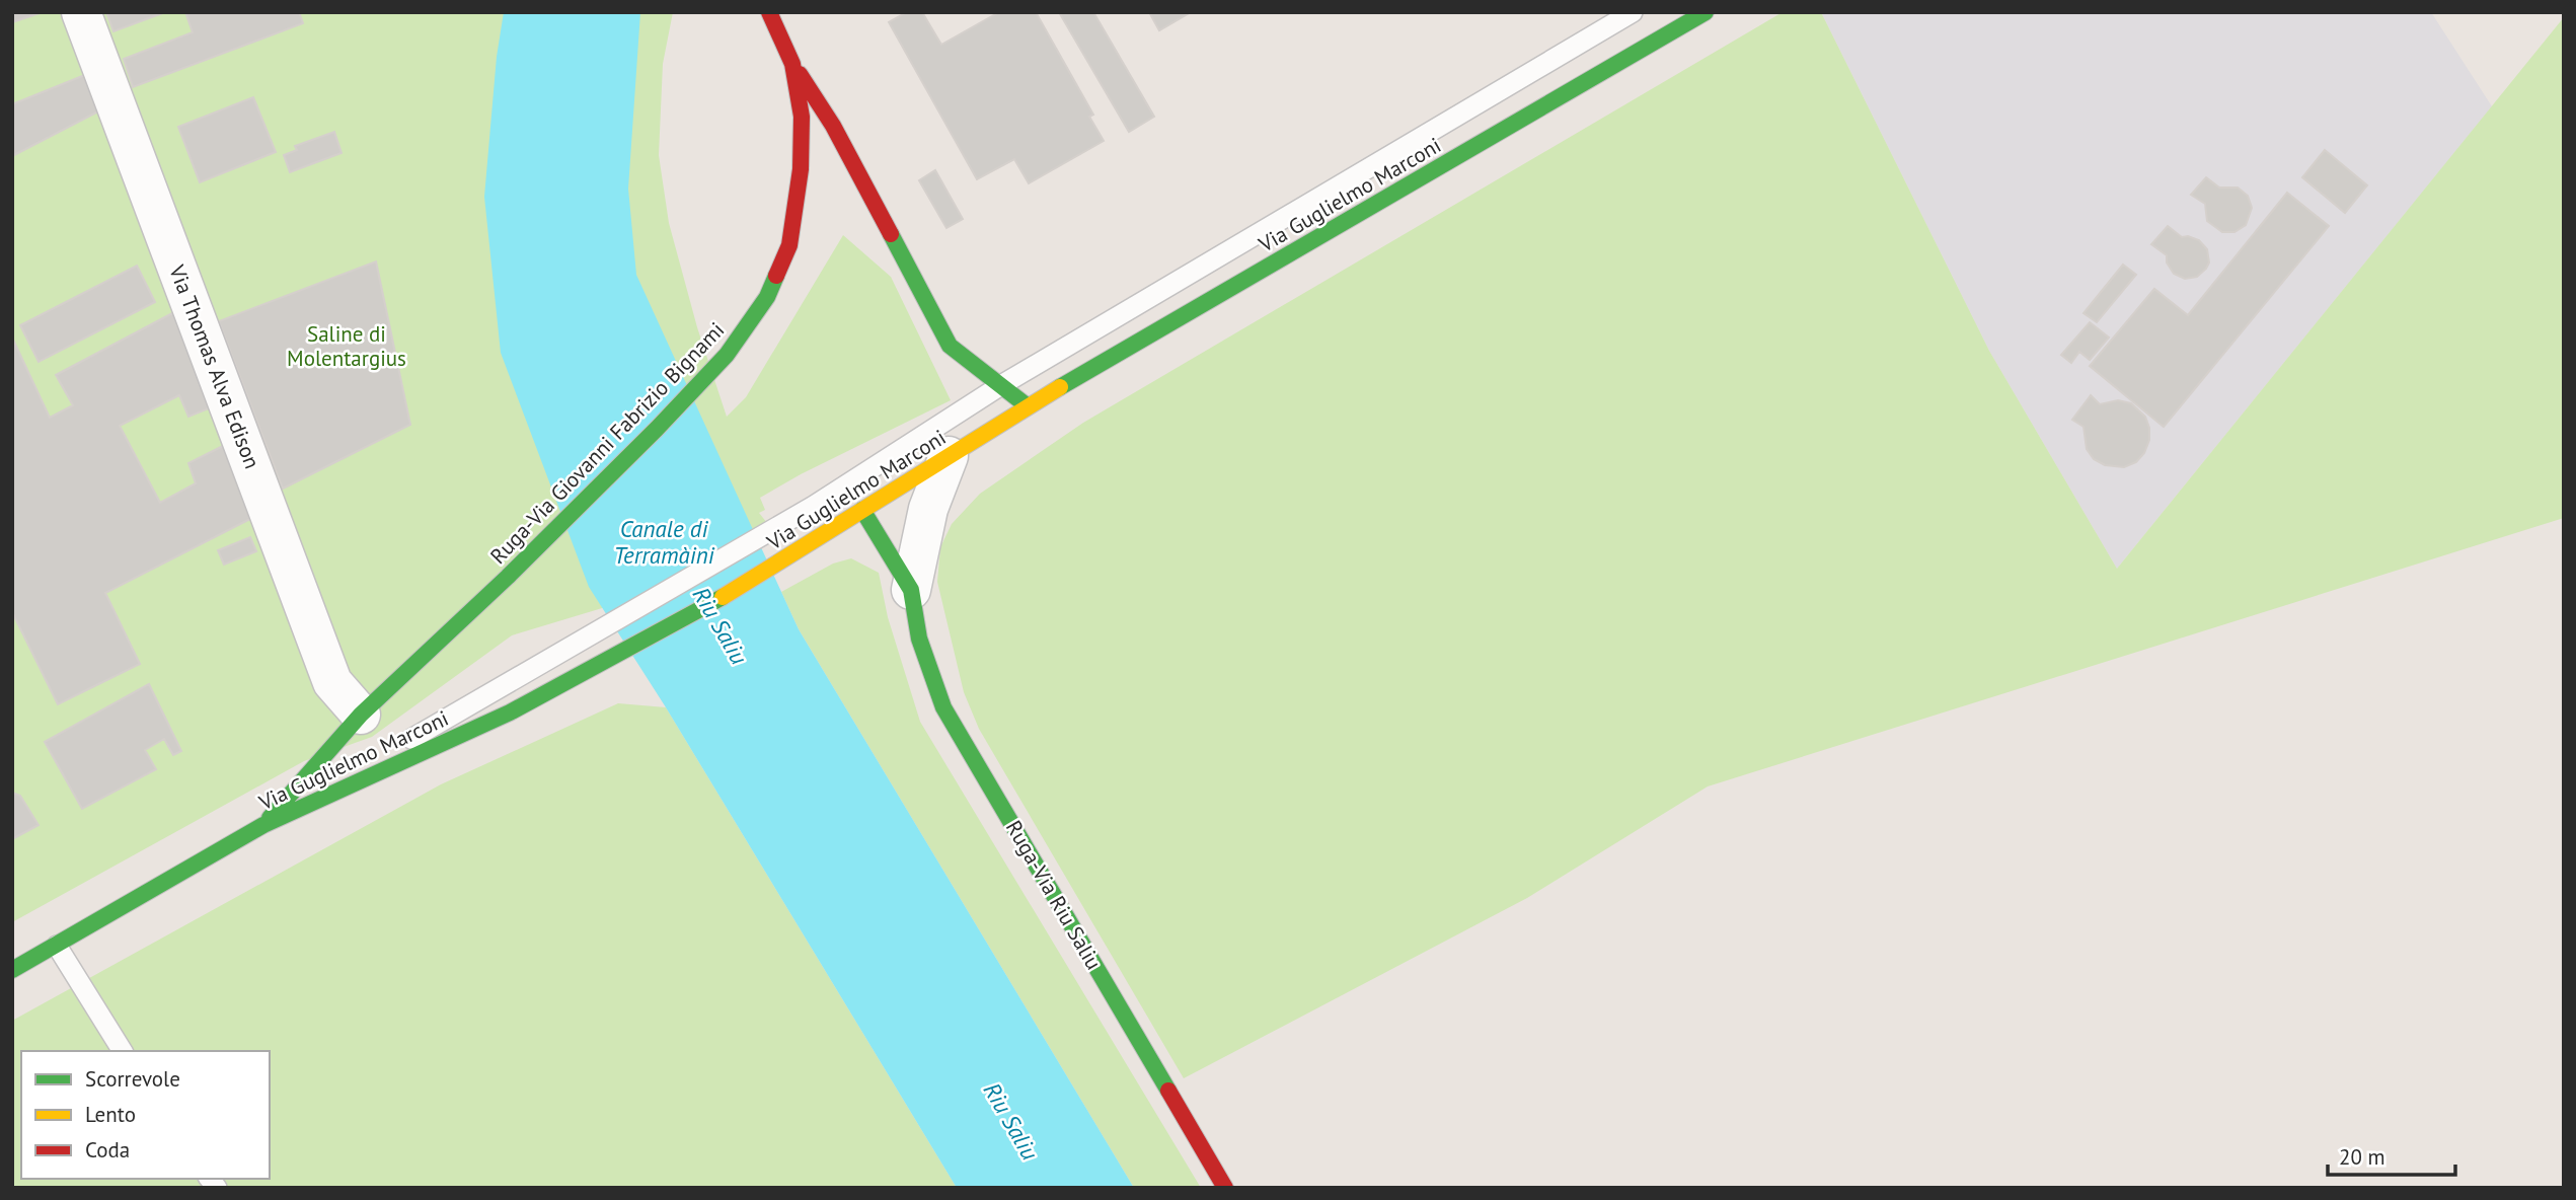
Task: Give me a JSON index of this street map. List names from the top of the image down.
{
  "streets": {
    "main road": ["Via Guglielmo Marconi", "Ruga-Via Giovanni Fabrizio Bignami", "Ruga-Via Riu Saliu"],
    "street": ["Via Thomas Alva Edison"]
  },
  "crossings": [
    ["Via Guglielmo Marconi", "Ruga-Via Giovanni Fabrizio Bignami"],
    ["Via Guglielmo Marconi", "Ruga-Via Riu Saliu"],
    ["Via Thomas Alva Edison", "Ruga-Via Giovanni Fabrizio Bignami"]
  ],
  "water": ["Canale di Terramàini", "Riu Saliu"],
  "parks": ["Saline di Molentargius"],
  "legend": ["Scorrevole", "Lento", "Coda"],
  "scale_bar": "20 m"
}
